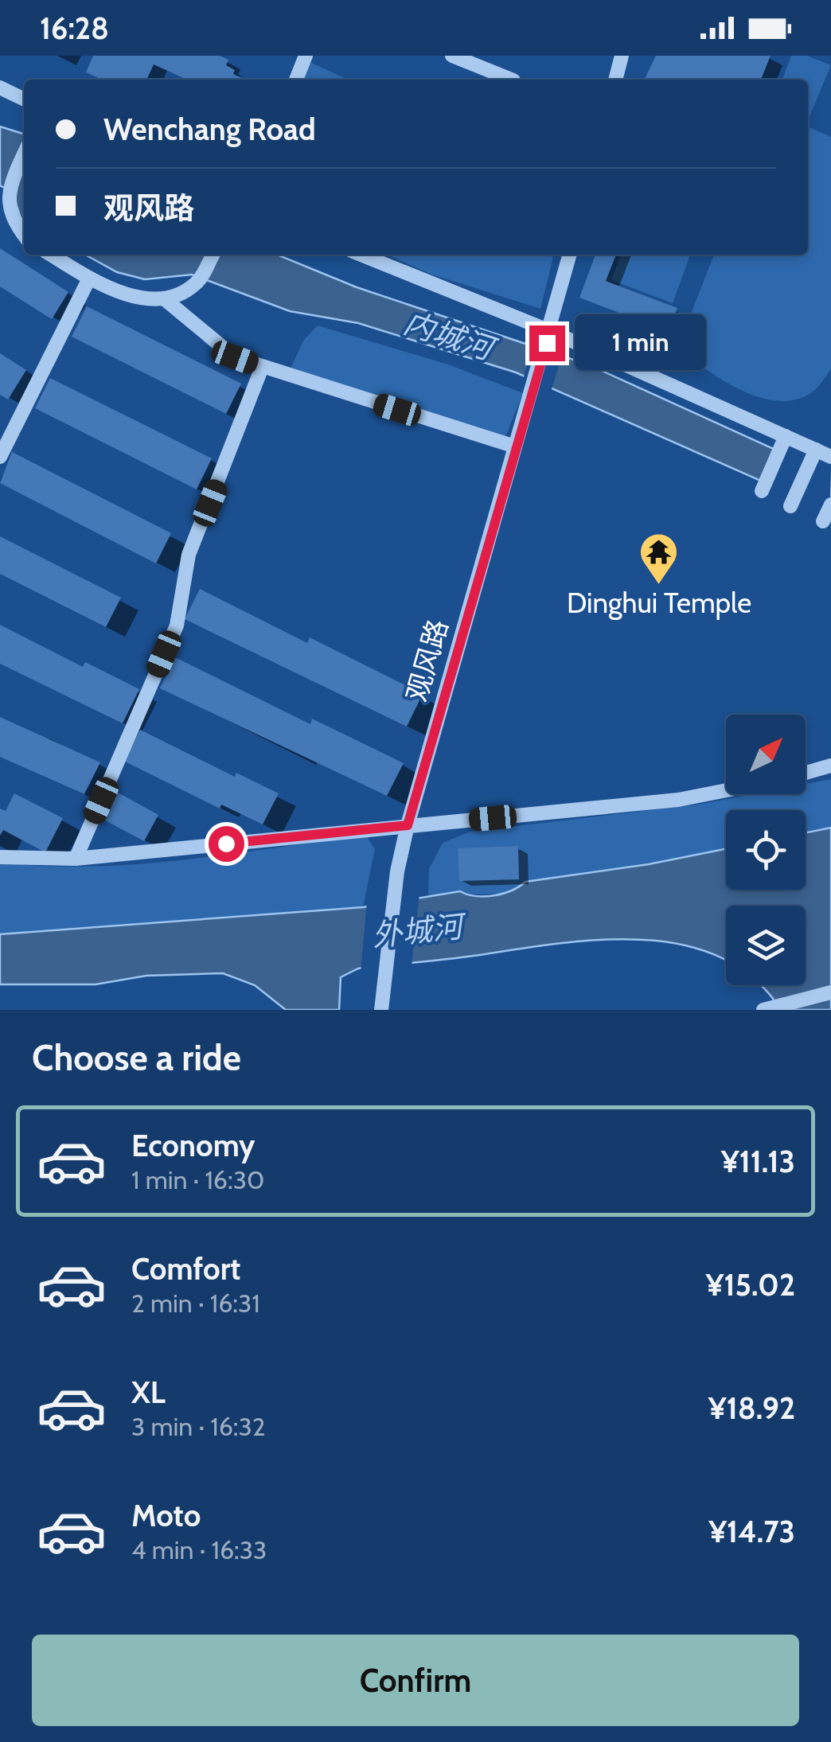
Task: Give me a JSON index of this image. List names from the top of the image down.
{
  "streets": {
    "street": ["观风路"]
  },
  "water": ["内城河", "外城河"],
  "places": {
    "temple": ["Dinghui Temple"]
  },
  "north": "top right",
  "page": {
    "status": "16:28",
    "banner": ["Wenchang Road", "观风路"],
    "bubble": "1 min",
    "heading": "Choose a ride",
    "list": [
      {
        "name": "Economy",
        "note": "1 min · 16:30",
        "value": "¥11.13"
      },
      {
        "name": "Comfort",
        "note": "2 min · 16:31",
        "value": "¥15.02"
      },
      {
        "name": "XL",
        "note": "3 min · 16:32",
        "value": "¥18.92"
      },
      {
        "name": "Moto",
        "note": "4 min · 16:33",
        "value": "¥14.73"
      }
    ],
    "buttons": "Confirm"
  }
}
